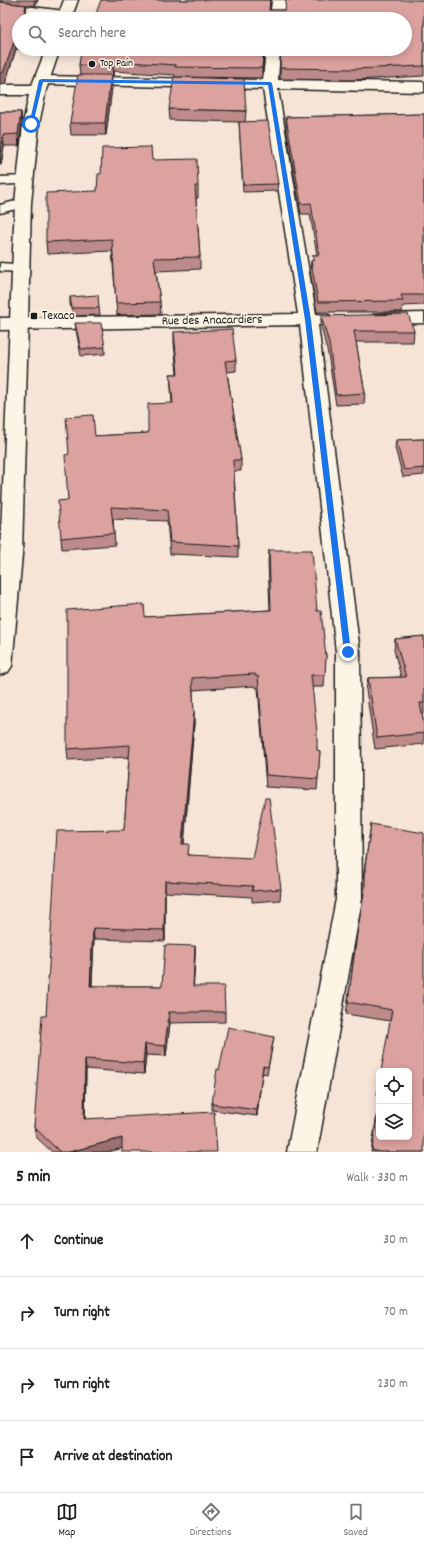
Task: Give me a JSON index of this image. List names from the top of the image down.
{
  "streets": {
    "street": ["Rue des Anacardiers"]
  },
  "places": {
    "other": ["Top Pain"],
    "transit": ["Texaco"]
  },
  "page": {
    "search": "Search here",
    "heading": ["5 min", "Walk · 330 m"],
    "list": [
      ["Continue", "30 m"],
      ["Turn right", "70 m"],
      ["Turn right", "230 m"],
      "Arrive at destination"
    ],
    "nav": ["Map", "Directions", "Saved"]
  }
}
